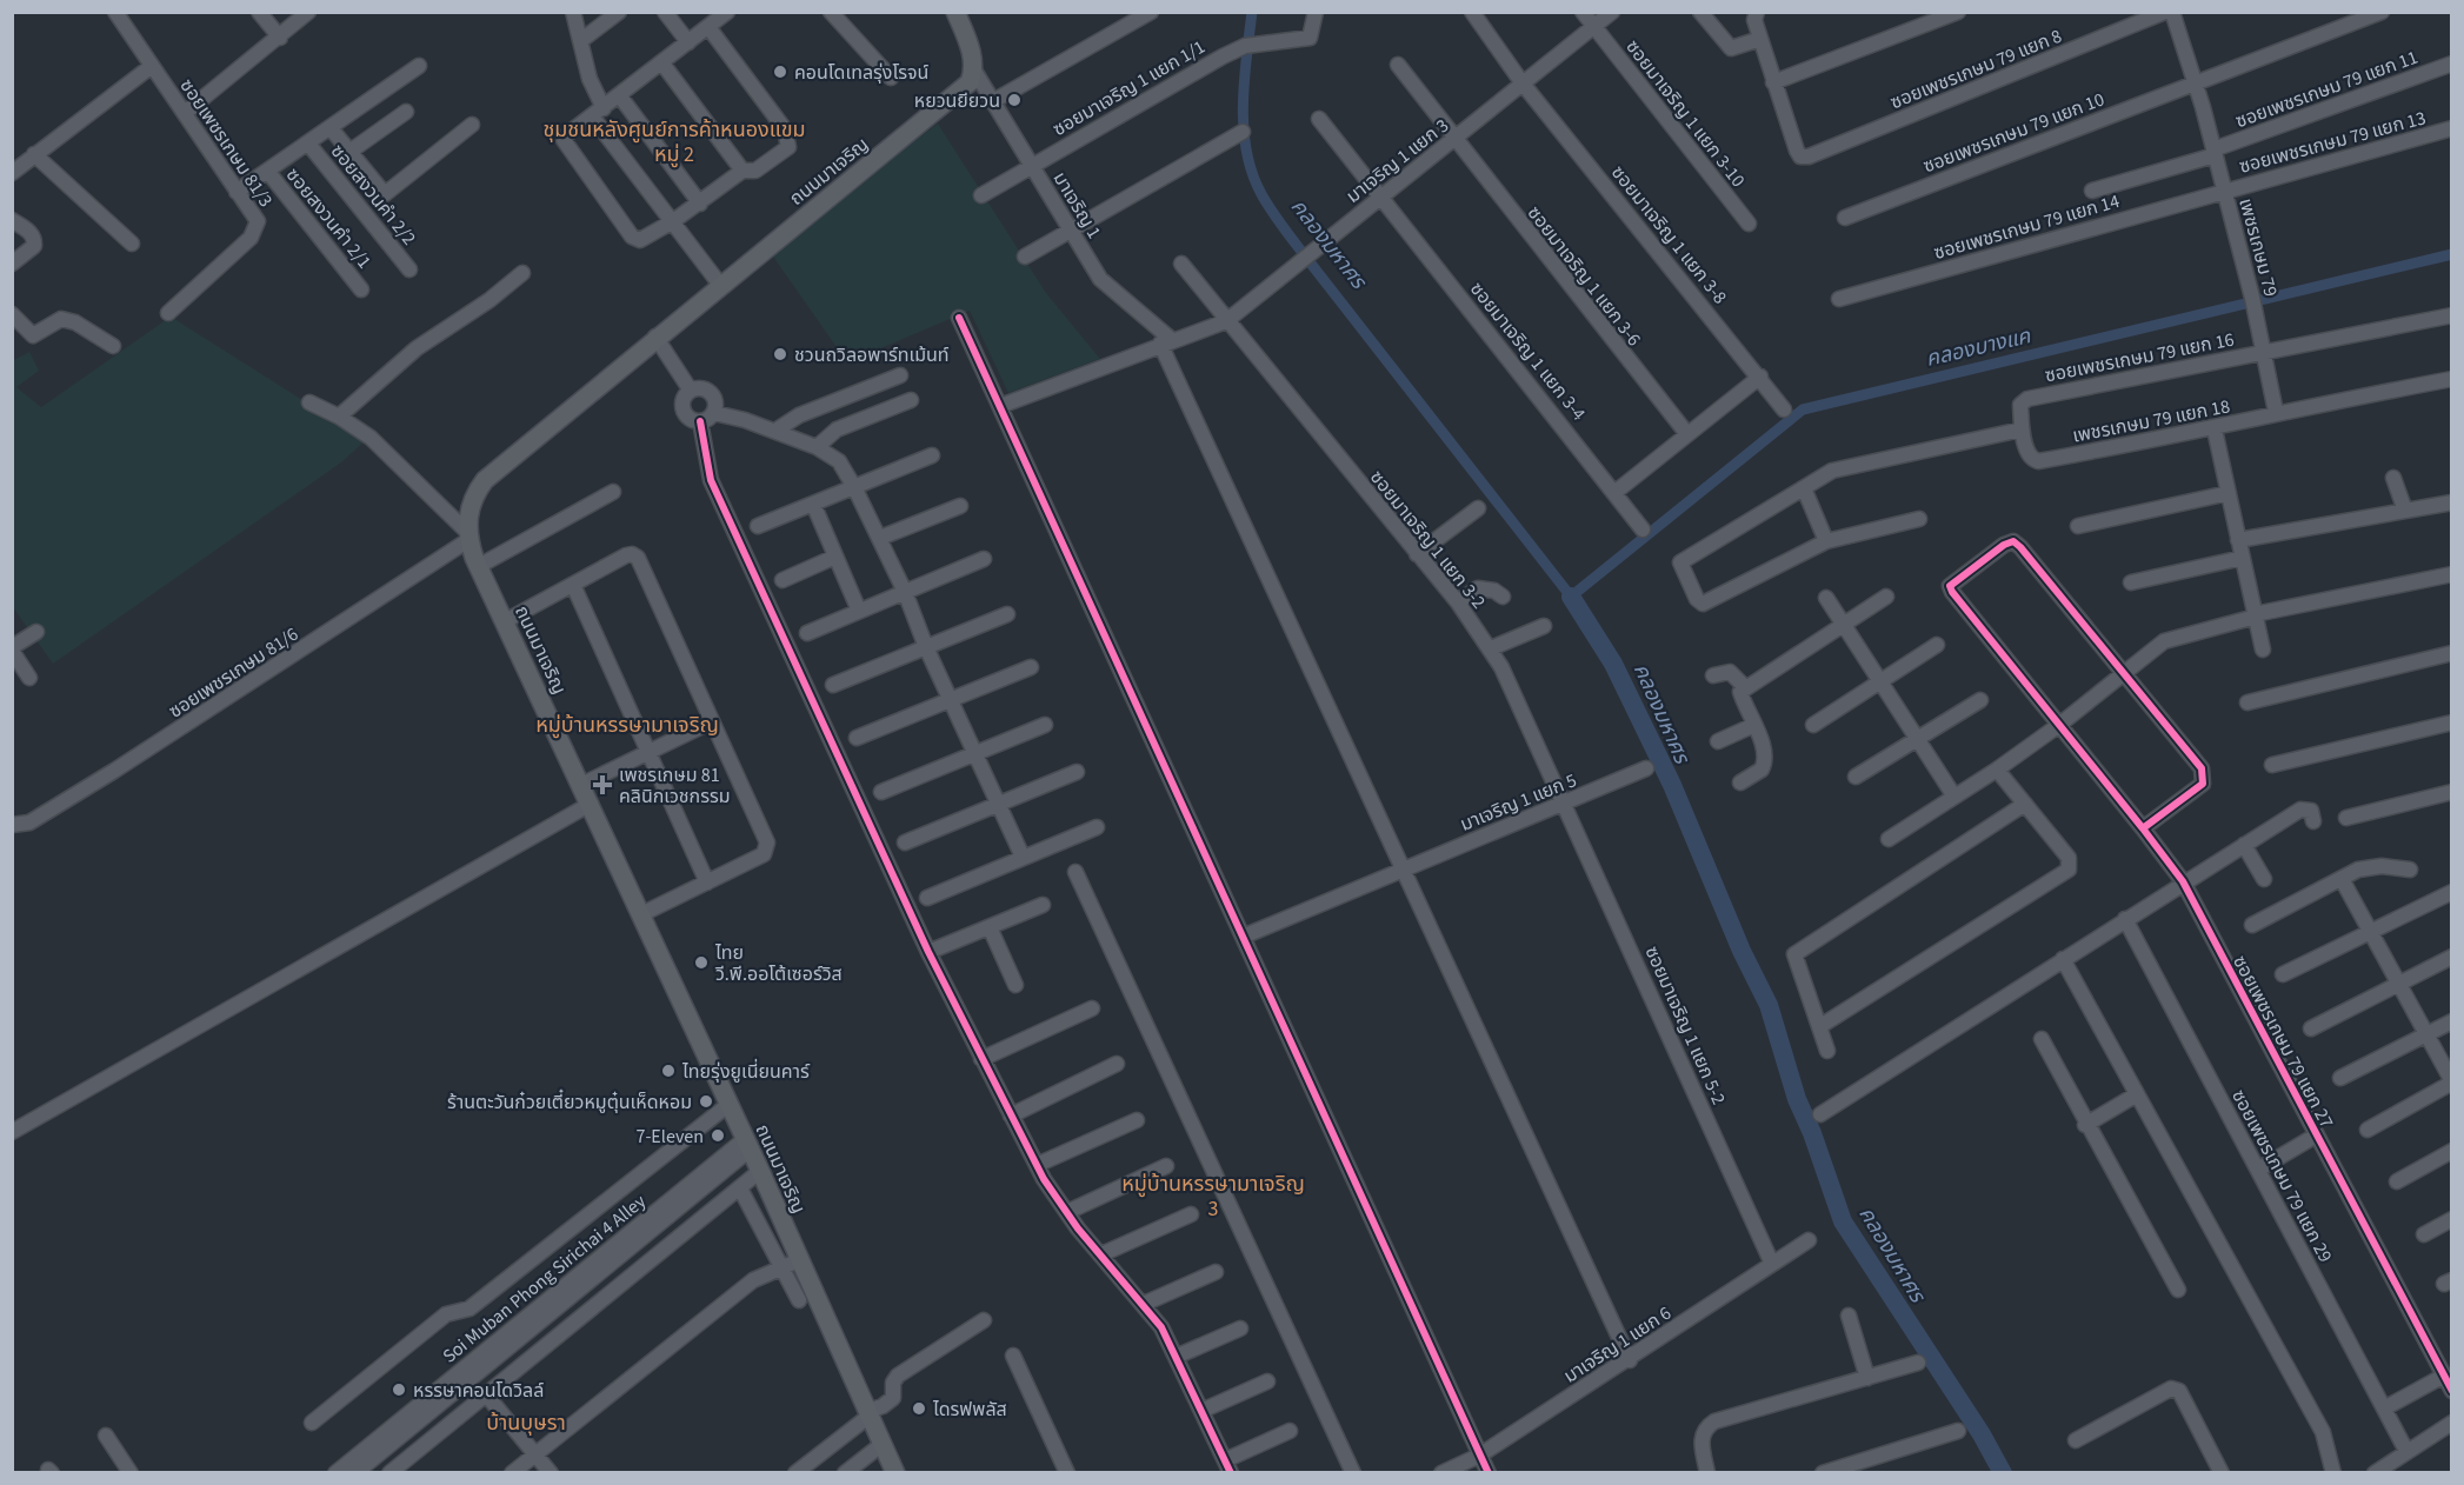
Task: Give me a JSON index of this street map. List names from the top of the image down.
{
  "streets": {
    "main road": ["ถนนมาเจริญ"],
    "street": [
      "ซอยเพชรเกษม 79 แยก 8",
      "ซอยมาเจริญ 1 แยก 1/1",
      "ซอยเพชรเกษม 79 แยก 11",
      "ซอยมาเจริญ 1 แยก 3-10",
      "ซอยเพชรเกษม 79 แยก 10",
      "ซอยเพชรเกษม 79 แยก 13",
      "ซอยเพชรเกษม 81/3",
      "มาเจริญ 1 แยก 3",
      "ซอยสงวนคำ 2/2",
      "มาเจริญ 1",
      "ซอยสงวนคำ 2/1",
      "ซอยเพชรเกษม 79 แยก 14",
      "ซอยมาเจริญ 1 แยก 3-8",
      "เพชรเกษม 79",
      "ซอยมาเจริญ 1 แยก 3-6",
      "ซอยมาเจริญ 1 แยก 3-4",
      "ซอยเพชรเกษม 79 แยก 16",
      "เพชรเกษม 79 แยก 18",
      "ซอยมาเจริญ 1 แยก 3-2",
      "ซอยเพชรเกษม 81/6",
      "มาเจริญ 1 แยก 5",
      "ซอยมาเจริญ 1 แยก 5-2",
      "ซอยเพชรเกษม 79 แยก 27",
      "ซอยเพชรเกษม 79 แยก 29",
      "Soi Muban Phong Sirichai 4 Alley",
      "มาเจริญ 1 แยก 6"
    ]
  },
  "crossings": [
    ["ซอยมาเจริญ 1 แยก 1/1", "มาเจริญ 1"],
    ["ซอยเพชรเกษม 79 แยก 11", "เพชรเกษม 79"],
    ["ซอยมาเจริญ 1 แยก 3-10", "มาเจริญ 1 แยก 3"],
    ["ซอยเพชรเกษม 79 แยก 10", "เพชรเกษม 79"],
    ["ซอยเพชรเกษม 79 แยก 13", "ซอยเพชรเกษม 79 แยก 14"],
    ["ซอยเพชรเกษม 79 แยก 13", "เพชรเกษม 79"],
    ["มาเจริญ 1 แยก 3", "มาเจริญ 1"],
    ["มาเจริญ 1 แยก 3", "ซอยมาเจริญ 1 แยก 3-8"],
    ["มาเจริญ 1 แยก 3", "ซอยมาเจริญ 1 แยก 3-6"],
    ["มาเจริญ 1 แยก 3", "ซอยมาเจริญ 1 แยก 3-4"],
    ["มาเจริญ 1 แยก 3", "ซอยมาเจริญ 1 แยก 3-2"],
    ["ถนนมาเจริญ", "มาเจริญ 1"],
    ["ถนนมาเจริญ", "ซอยเพชรเกษม 81/6"],
    ["ถนนมาเจริญ", "Soi Muban Phong Sirichai 4 Alley"],
    ["ซอยเพชรเกษม 79 แยก 14", "เพชรเกษม 79"],
    ["เพชรเกษม 79", "ซอยเพชรเกษม 79 แยก 16"],
    ["เพชรเกษม 79", "เพชรเกษม 79 แยก 18"],
    ["ซอยเพชรเกษม 79 แยก 16", "เพชรเกษม 79 แยก 18"],
    ["ซอยมาเจริญ 1 แยก 3-2", "มาเจริญ 1 แยก 5"],
    ["ซอยมาเจริญ 1 แยก 3-2", "ซอยมาเจริญ 1 แยก 5-2"],
    ["มาเจริญ 1 แยก 5", "ซอยมาเจริญ 1 แยก 5-2"],
    ["ซอยมาเจริญ 1 แยก 5-2", "มาเจริญ 1 แยก 6"]
  ],
  "districts": [
    "ชุมชนหลังศูนย์การค้าหนองแขม หมู่ 2",
    "หมู่บ้านหรรษามาเจริญ",
    "หมู่บ้านหรรษามาเจริญ 3",
    "บ้านบุษรา"
  ],
  "water": ["คลองมหาศร", "คลองบางแค"],
  "places": {
    "other": [
      "คอนโดเทลรุ่งโรจน์",
      "หยวนยียวน",
      "ชวนถวิลอพาร์ทเม้นท์",
      "ไทย วี.พี.ออโต้เซอร์วิส",
      "ไทยรุ่งยูเนี่ยนคาร์",
      "ร้านตะวันก๋วยเตี๋ยวหมูตุ๋นเห็ดหอม",
      "7-Eleven",
      "หรรษาคอนโดวิลล์",
      "ไดรฟพลัส"
    ],
    "health": ["เพชรเกษม 81 คลินิกเวชกรรม"]
  }
}
